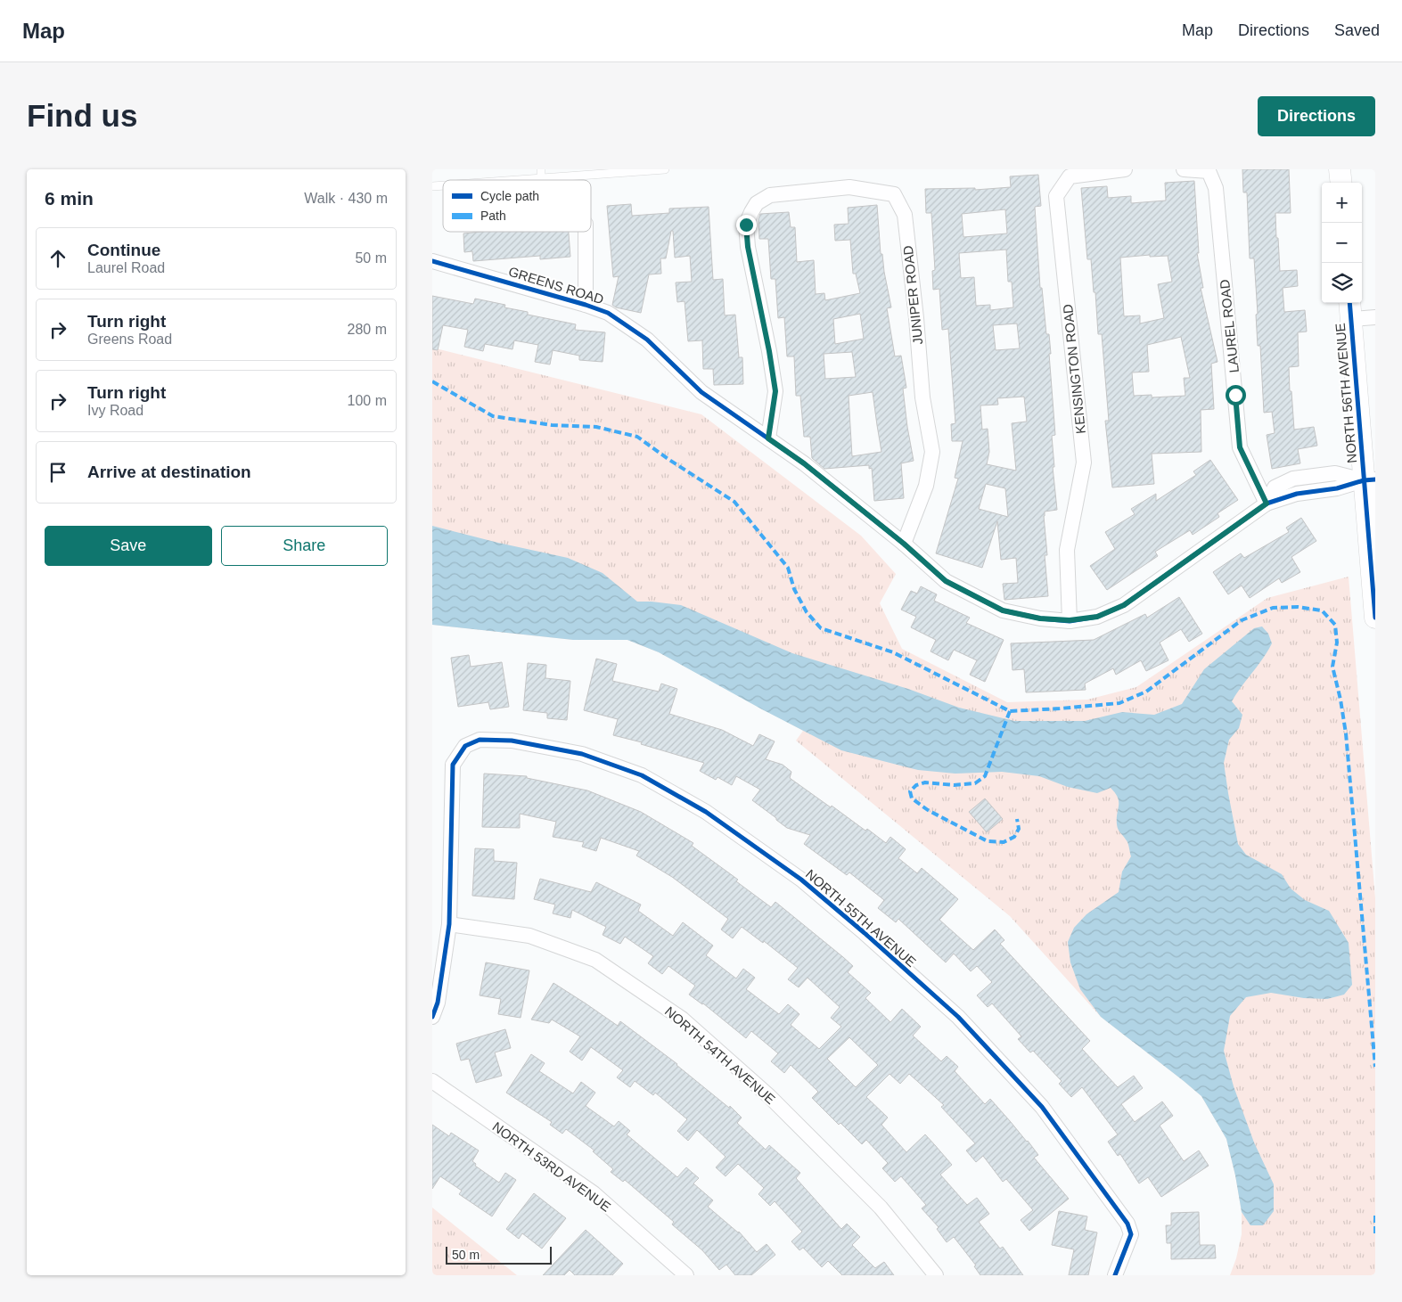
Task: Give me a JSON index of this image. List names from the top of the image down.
{
  "streets": {
    "street": [
      "GREENS ROAD",
      "JUNIPER ROAD",
      "LAUREL ROAD",
      "KENSINGTON ROAD",
      "NORTH 56TH AVENUE",
      "NORTH 55TH AVENUE",
      "NORTH 54TH AVENUE",
      "NORTH 53RD AVENUE"
    ]
  },
  "crossings": [
    ["GREENS ROAD", "JUNIPER ROAD"],
    ["GREENS ROAD", "LAUREL ROAD"],
    ["GREENS ROAD", "KENSINGTON ROAD"],
    ["GREENS ROAD", "NORTH 56TH AVENUE"],
    ["NORTH 55TH AVENUE", "NORTH 54TH AVENUE"]
  ],
  "legend": ["Cycle path", "Path"],
  "scale_bar": "50 m",
  "page": {
    "header": "Map",
    "nav": ["Map", "Directions", "Saved"],
    "buttons": [
      "Directions",
      ["Save", "Share"]
    ],
    "title": "Find us",
    "heading": ["6 min", "Walk · 430 m"],
    "map_buttons": ["+", "−"],
    "list": [
      ["Continue", "Laurel Road", "50 m"],
      ["Turn right", "Greens Road", "280 m"],
      ["Turn right", "Ivy Road", "100 m"],
      "Arrive at destination"
    ],
    "scale": "50 m"
  }
}
